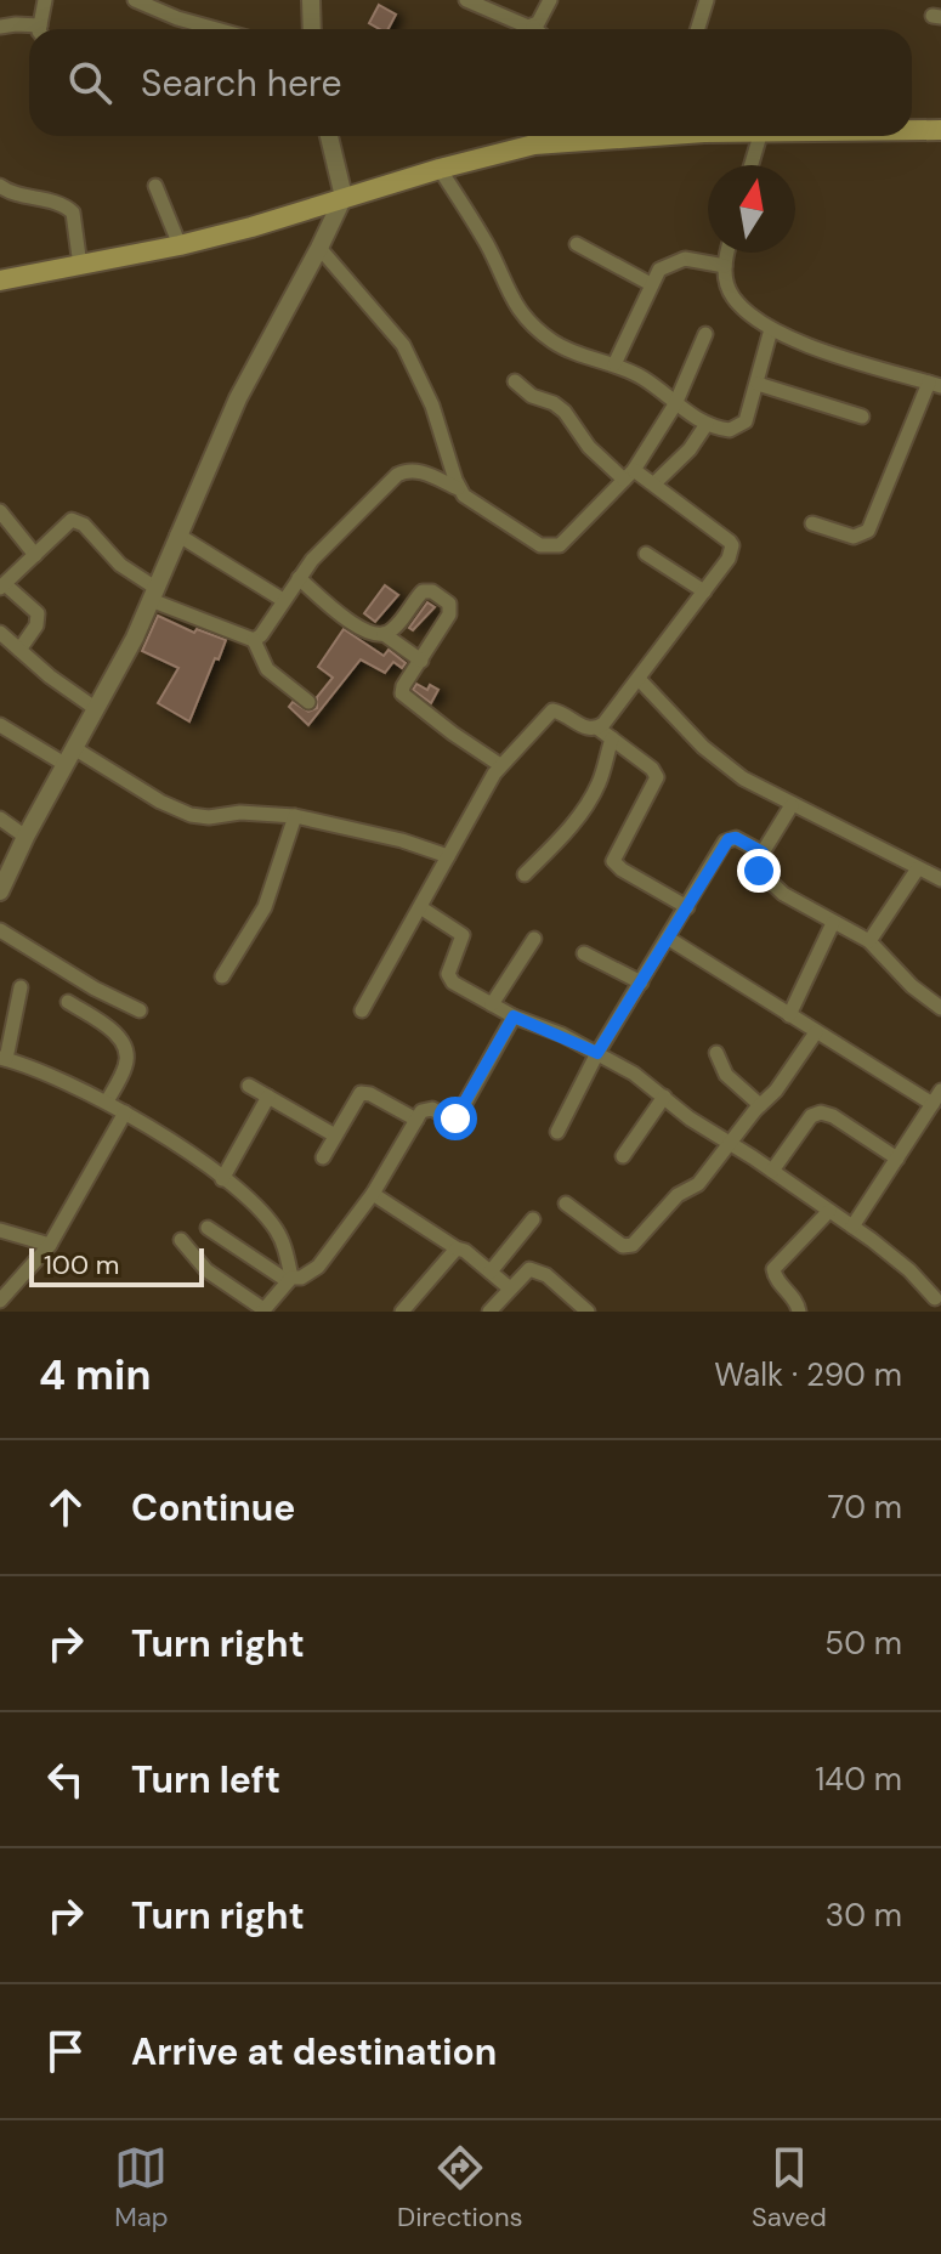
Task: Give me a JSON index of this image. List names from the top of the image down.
{
  "scale_bar": "100 m",
  "north": "top",
  "page": {
    "search": "Search here",
    "scale": "100 m",
    "heading": ["4 min", "Walk · 290 m"],
    "list": [
      ["Continue", "70 m"],
      ["Turn right", "50 m"],
      ["Turn left", "140 m"],
      ["Turn right", "30 m"],
      "Arrive at destination"
    ],
    "nav": ["Map", "Directions", "Saved"]
  }
}
